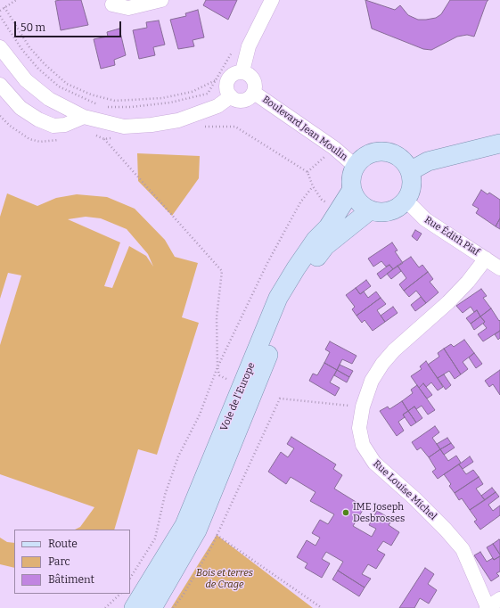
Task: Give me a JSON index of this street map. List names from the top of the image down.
{
  "streets": {
    "main road": ["Voie de l'Europe"],
    "street": ["Boulevard Jean Moulin", "Rue Édith Piaf", "Rue Louise Michel"]
  },
  "crossings": [
    ["Boulevard Jean Moulin", "Rue Édith Piaf"],
    ["Boulevard Jean Moulin", "Voie de l'Europe"],
    ["Rue Édith Piaf", "Voie de l'Europe"],
    ["Rue Édith Piaf", "Rue Louise Michel"]
  ],
  "parks": ["Bois et terres de Crage"],
  "places": ["IME Joseph Desbrosses"],
  "legend": ["Route", "Parc", "Bâtiment"],
  "scale_bar": "50 m"
}
